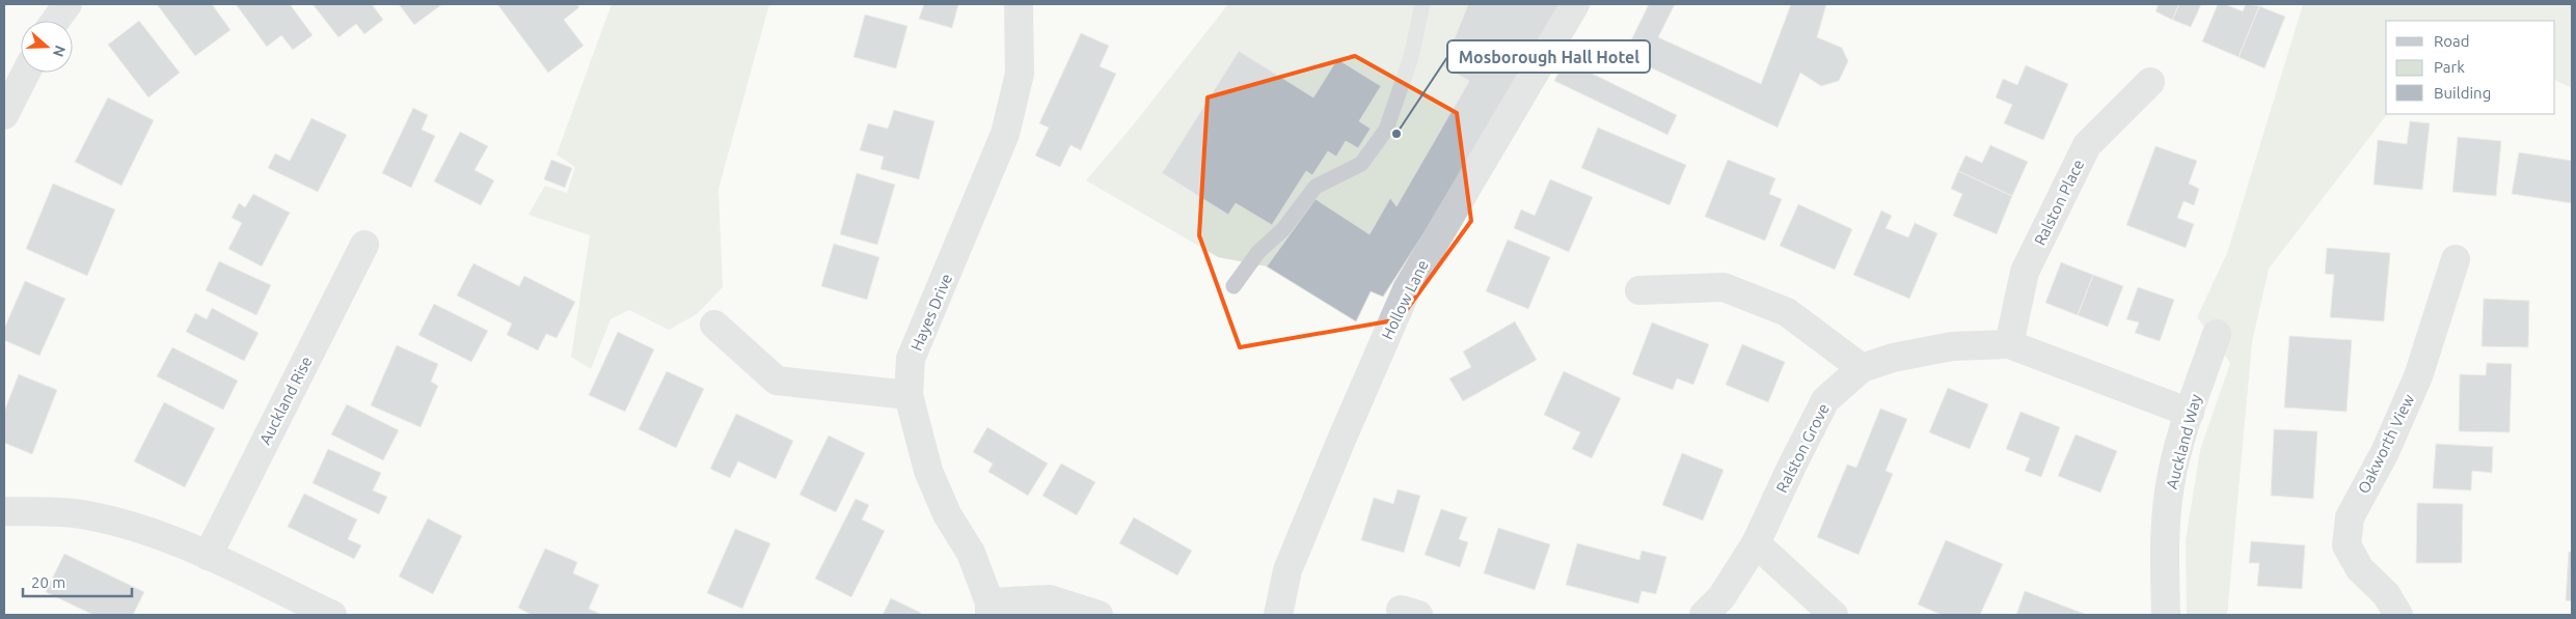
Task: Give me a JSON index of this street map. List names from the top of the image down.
{
  "streets": {
    "street": [
      "Ralston Place",
      "Hollow Lane",
      "Hayes Drive",
      "Auckland Rise",
      "Auckland Way",
      "Oakworth View",
      "Ralston Grove"
    ]
  },
  "crossings": [
    ["Ralston Place", "Ralston Grove"],
    ["Auckland Way", "Ralston Grove"]
  ],
  "places": ["Mosborough Hall Hotel"],
  "legend": ["Road", "Park", "Building"],
  "scale_bar": "20 m",
  "north": "right"
}
